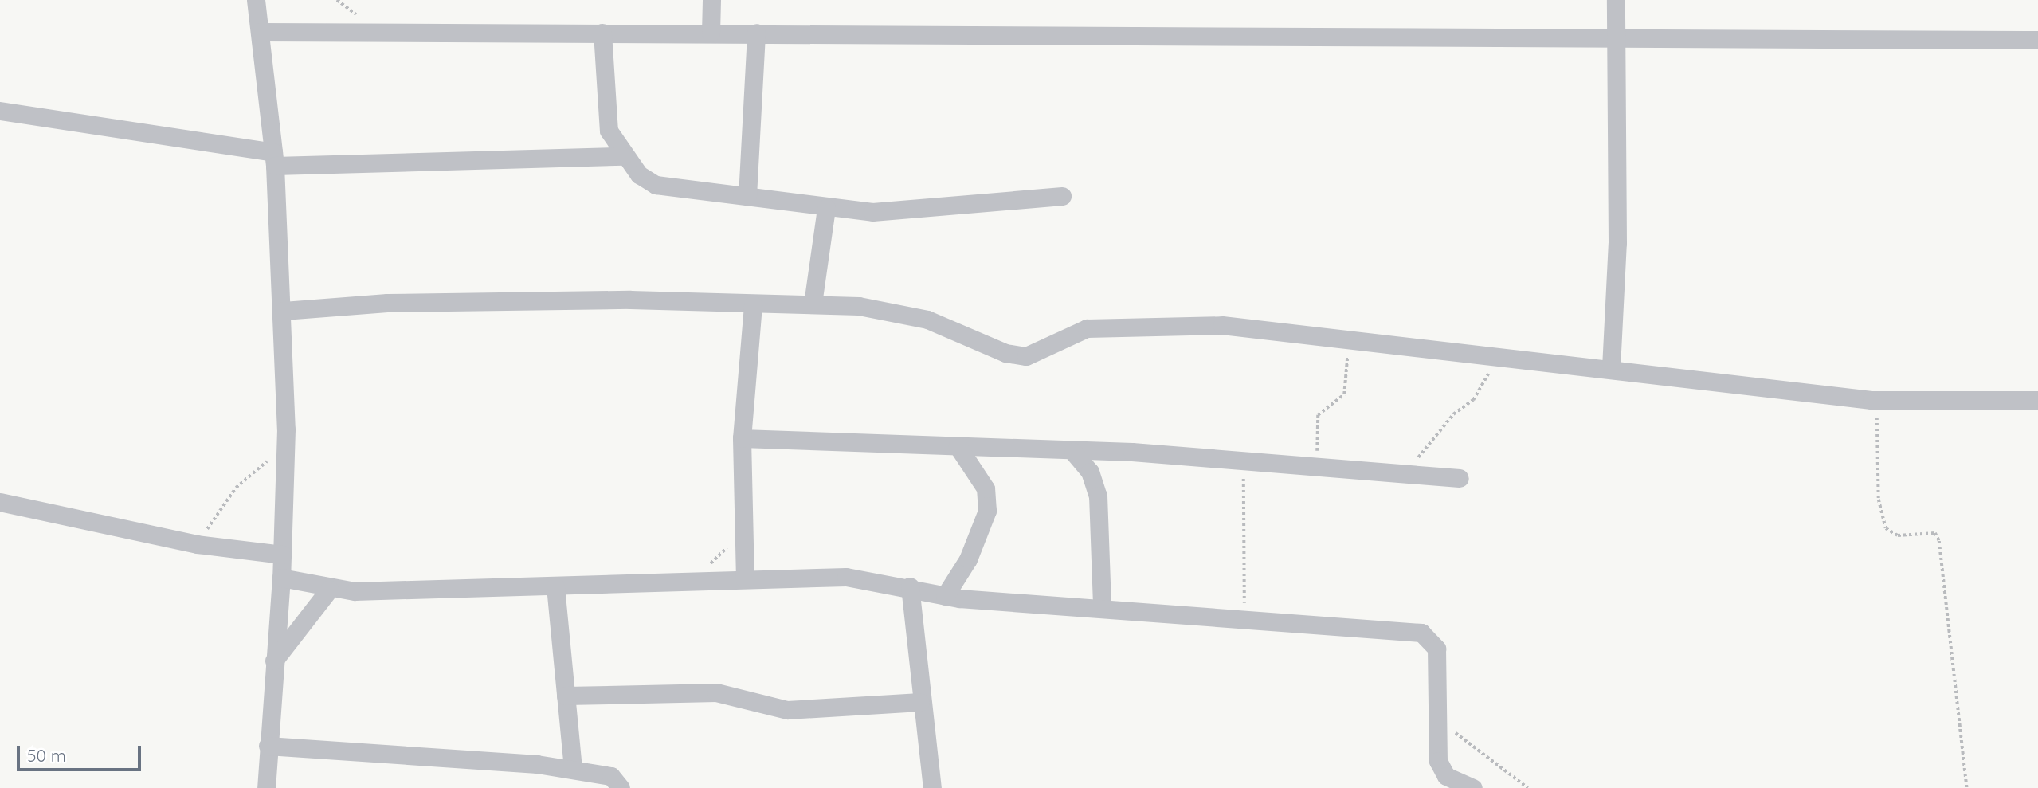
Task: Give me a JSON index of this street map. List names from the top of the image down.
{
  "scale_bar": "50 m"
}
